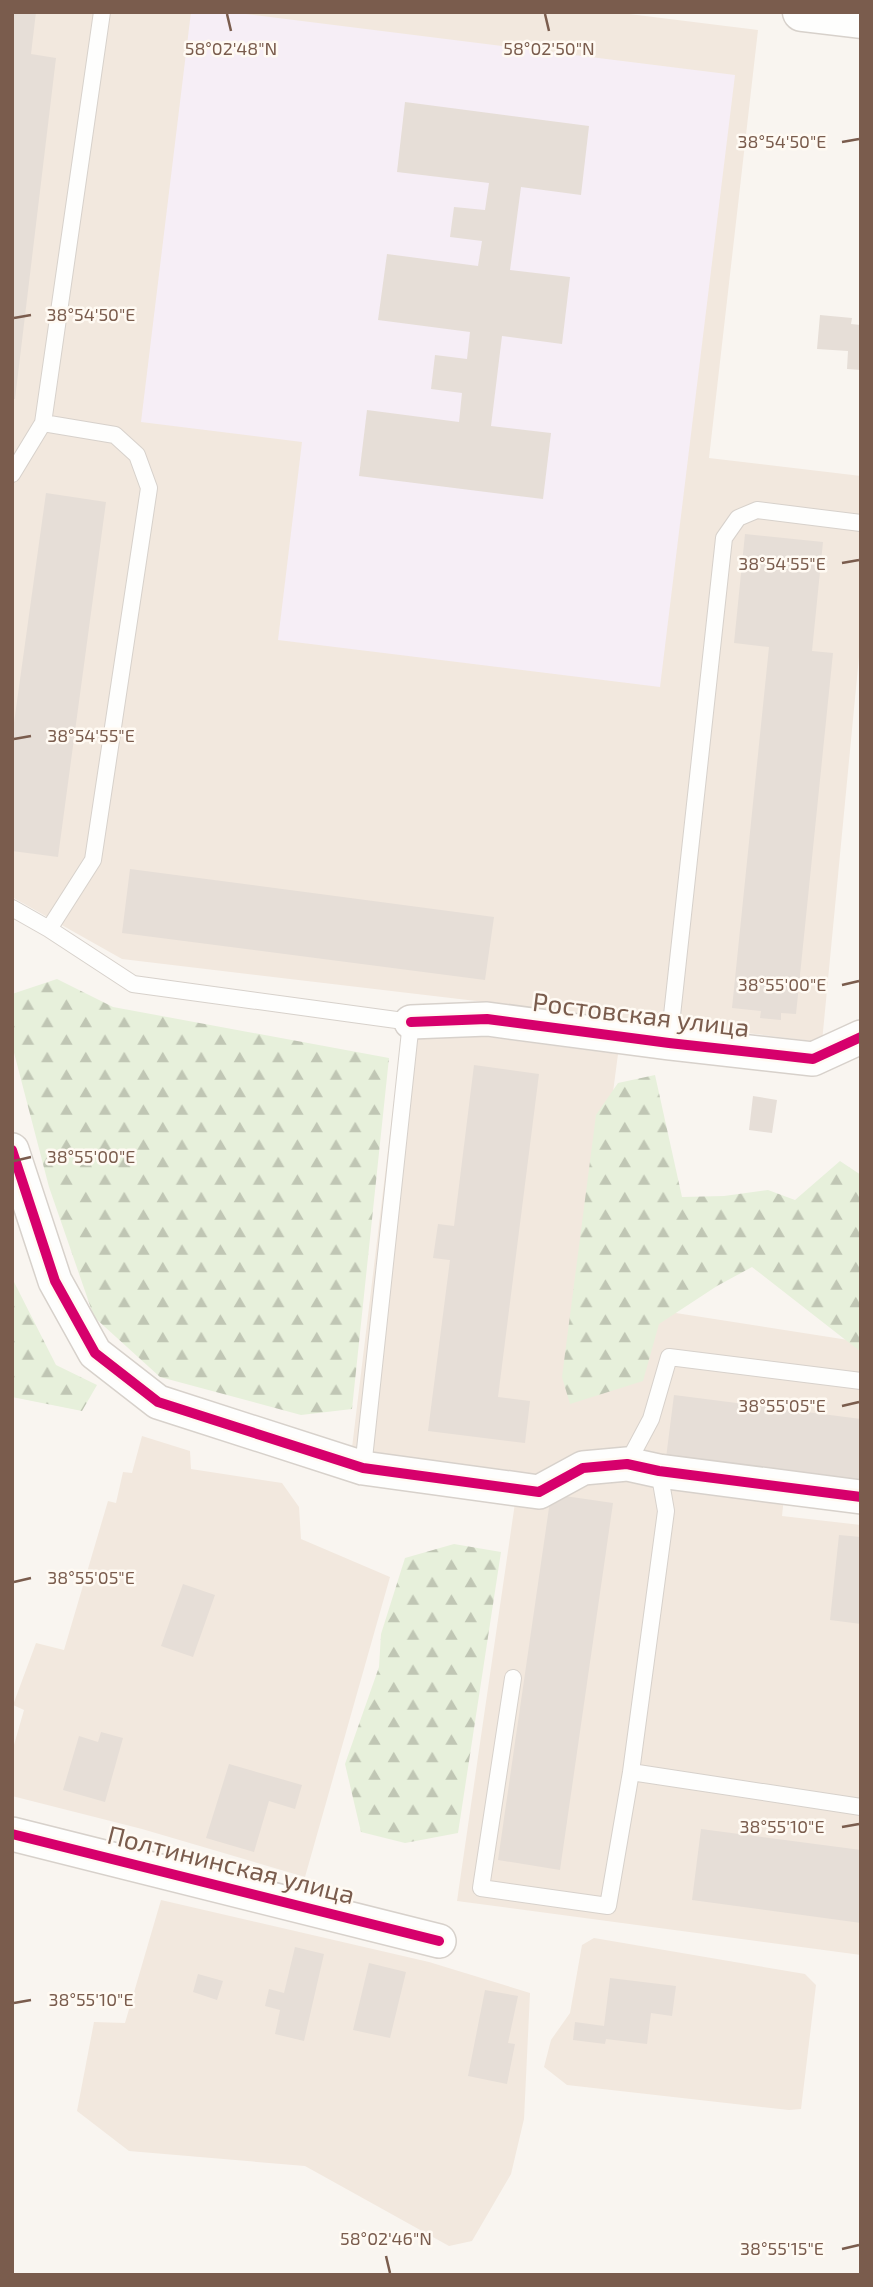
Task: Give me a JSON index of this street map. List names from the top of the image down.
{
  "streets": {
    "street": ["Ростовская улица", "Полтининская улица"]
  },
  "coordinates": [
    "58°02'48\"N",
    "58°02'50\"N",
    "38°54'50\"E",
    "38°54'55\"E",
    "38°55'00\"E",
    "38°55'05\"E",
    "38°55'10\"E",
    "58°02'46\"N",
    "38°55'15\"E"
  ]
}
